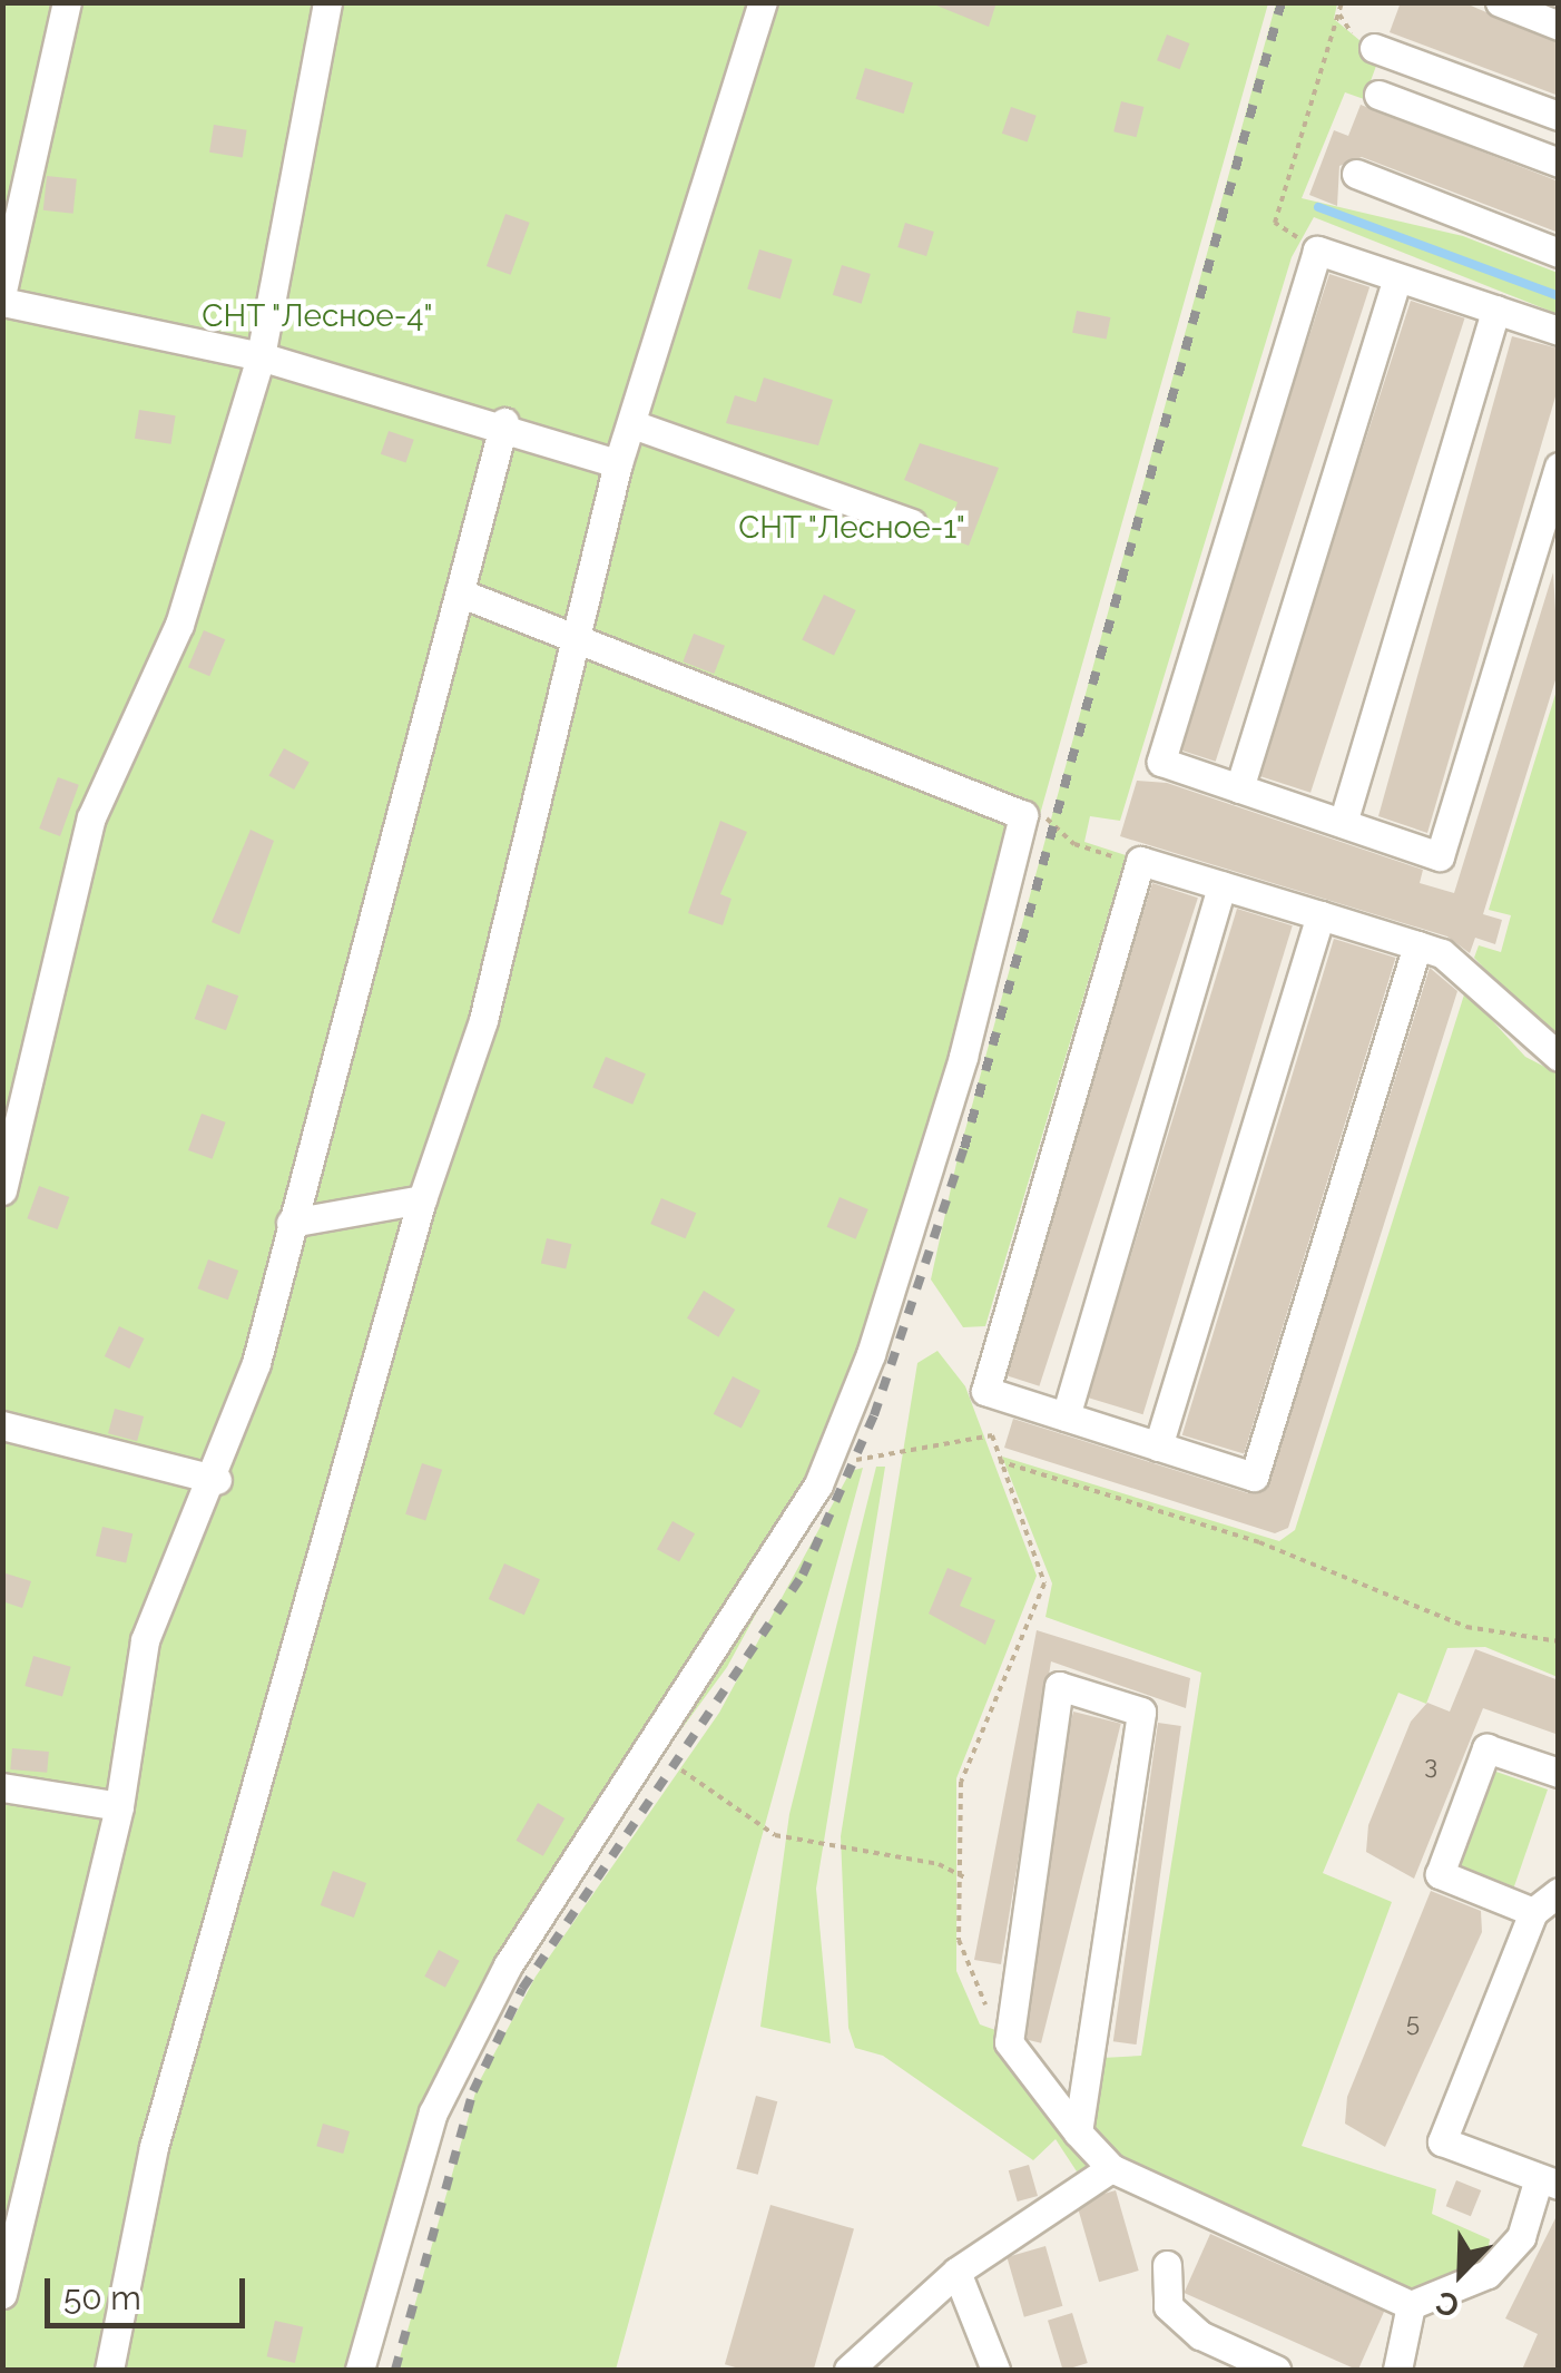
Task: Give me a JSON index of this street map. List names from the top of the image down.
{
  "parks": ["СНТ \"Лесное-4\"", "СНТ \"Лесное-1\""],
  "house_numbers": ["3", "5"],
  "scale_bar": "50 m",
  "north": "bottom left"
}
